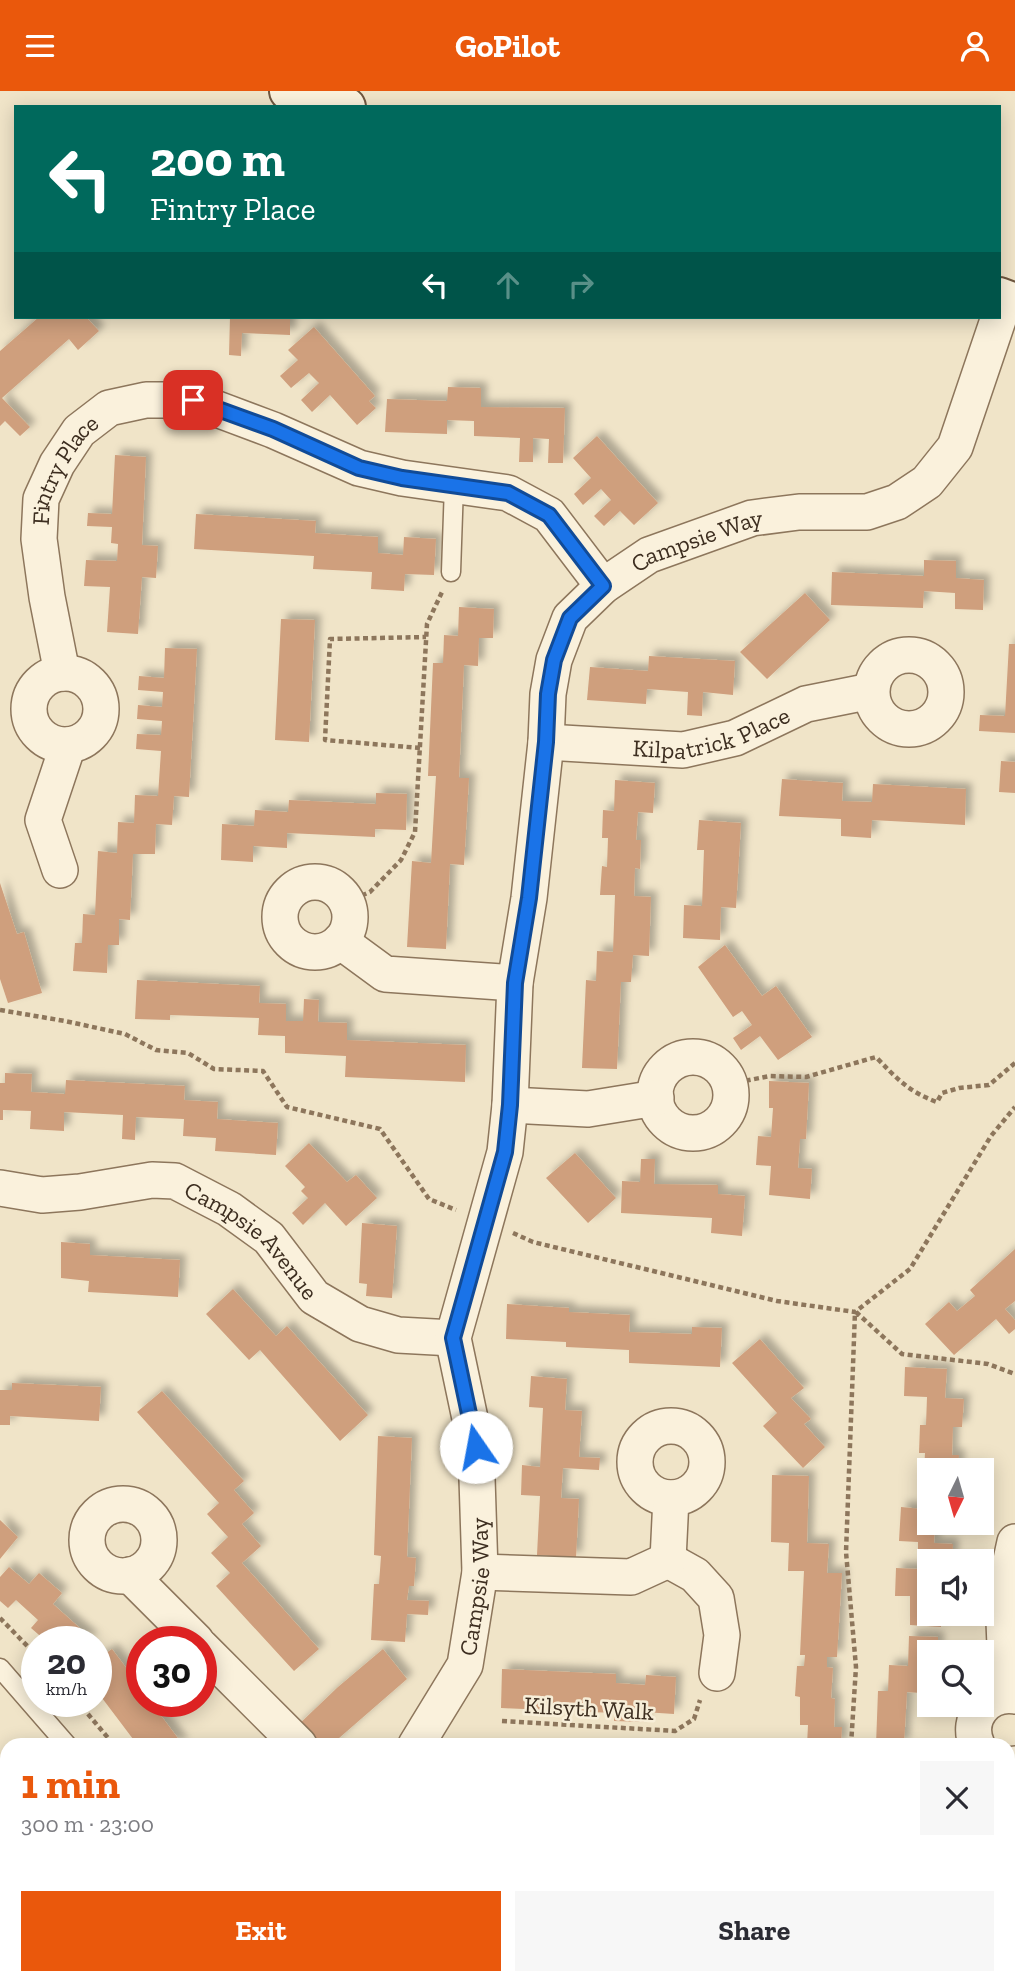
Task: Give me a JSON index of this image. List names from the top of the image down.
{
  "streets": {
    "street": [
      "Fintry Place",
      "Campsie Way",
      "Kilpatrick Place",
      "Campsie Avenue"
    ],
    "path": ["Kilsyth Walk"]
  },
  "crossings": [
    ["Fintry Place", "Campsie Way"],
    ["Campsie Way", "Kilpatrick Place"],
    ["Campsie Way", "Campsie Avenue"]
  ],
  "north": "bottom",
  "page": {
    "header": "GoPilot",
    "turn": ["200 m", "Fintry Place"],
    "speed": "20 km/h",
    "limit": "30",
    "heading": ["1 min", "300 m · 23:00"],
    "buttons": ["Exit", "Share"]
  }
}
